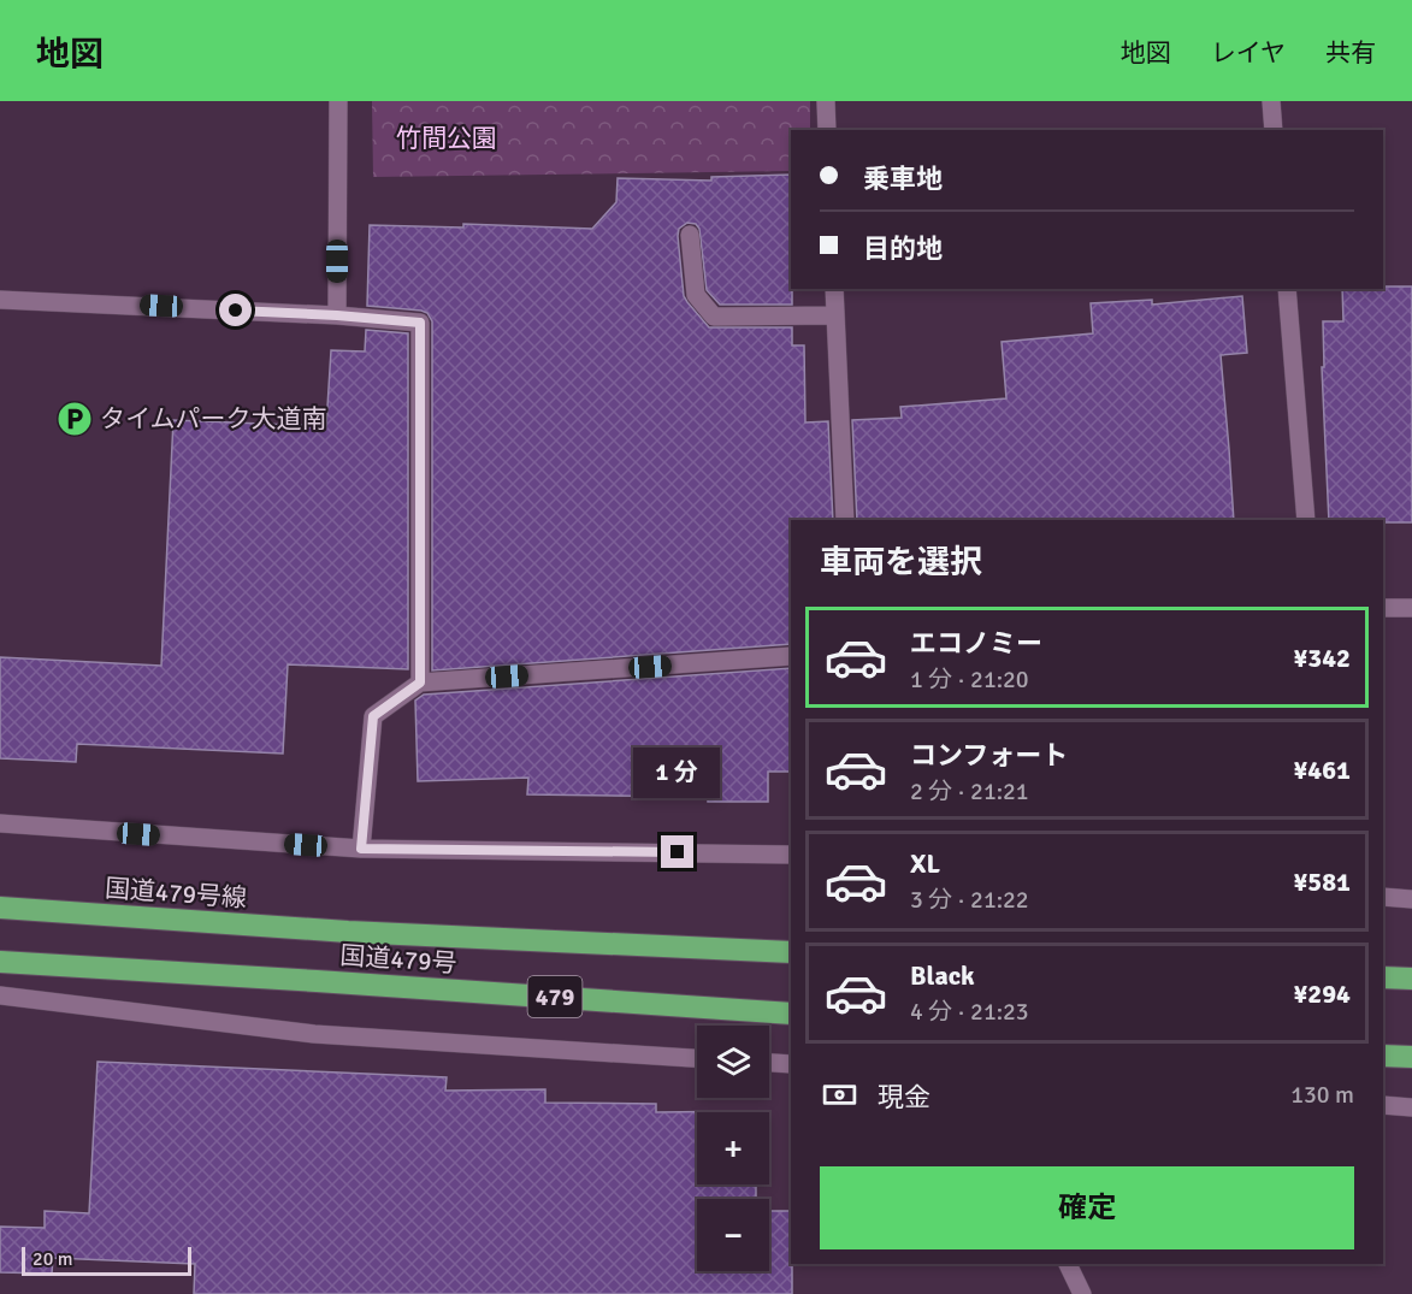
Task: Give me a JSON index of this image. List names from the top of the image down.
{
  "streets": {
    "highway": ["国道479号線", "国道479号", "479"]
  },
  "crossings": [
    ["国道479号線", "国道479号"]
  ],
  "parks": ["竹間公園"],
  "places": {
    "parking": ["タイムパーク大道南"]
  },
  "scale_bar": "20 m",
  "page": {
    "header": "地図",
    "nav": ["地図", "レイヤ", "共有"],
    "banner": ["乗車地", "目的地"],
    "heading": "車両を選択",
    "list": [
      {
        "name": "エコノミー",
        "note": "1 分 · 21:20",
        "value": "¥342"
      },
      {
        "name": "コンフォート",
        "note": "2 分 · 21:21",
        "value": "¥461"
      },
      {
        "name": "XL",
        "note": "3 分 · 21:22",
        "value": "¥581"
      },
      {
        "name": "Black",
        "note": "4 分 · 21:23",
        "value": "¥294"
      }
    ],
    "bubble": "1 分",
    "map_buttons": ["+", "−"],
    "pay": ["現金", "130 m"],
    "buttons": "確定",
    "scale": "20 m"
  }
}
